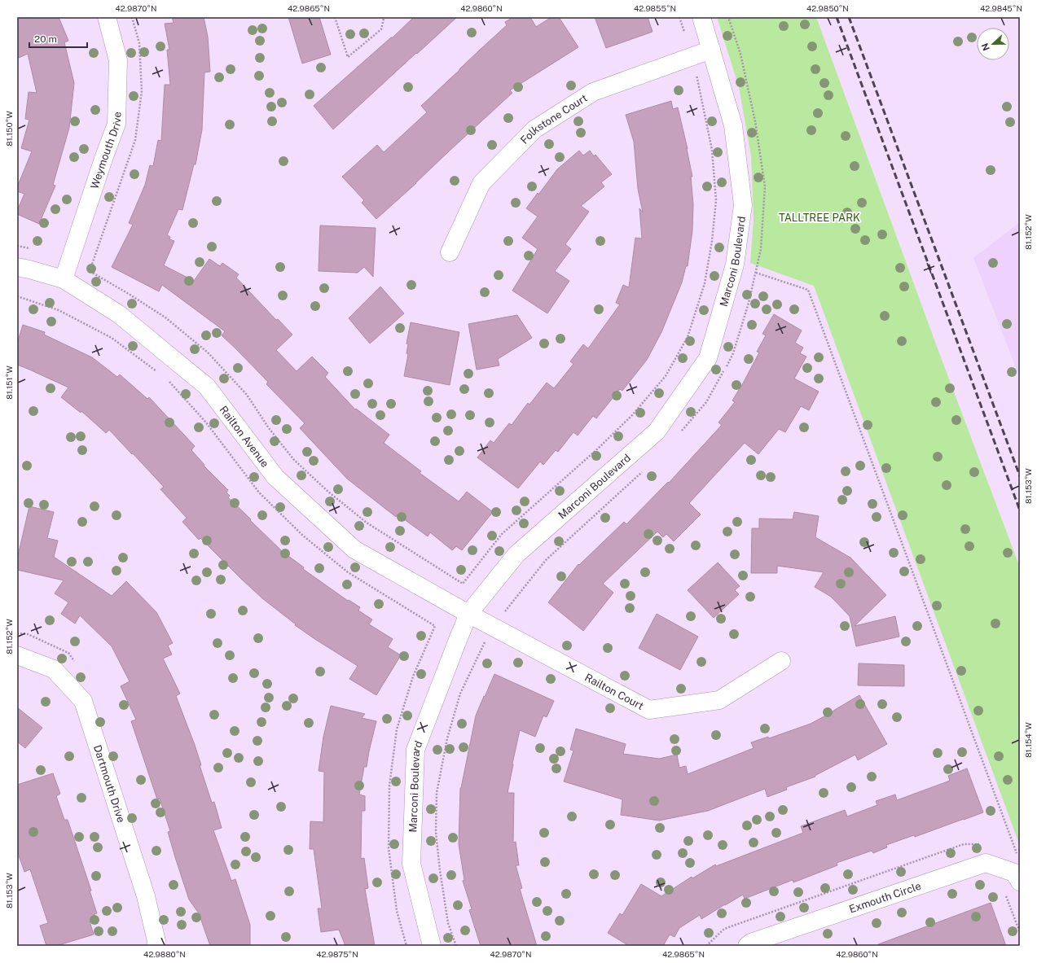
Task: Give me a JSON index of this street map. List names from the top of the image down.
{
  "streets": {
    "street": [
      "Folkstone Court",
      "Weymouth Drive",
      "Marconi Boulevard",
      "Railton Avenue",
      "Railton Court",
      "Dartmouth Drive",
      "Exmouth Circle"
    ]
  },
  "crossings": [
    ["Folkstone Court", "Marconi Boulevard"],
    ["Weymouth Drive", "Railton Avenue"],
    ["Marconi Boulevard", "Railton Avenue"],
    ["Marconi Boulevard", "Railton Court"],
    ["Railton Avenue", "Railton Court"]
  ],
  "parks": ["TALLTREE PARK"],
  "scale_bar": "20 m",
  "north": "left",
  "coordinates": [
    "42.9870°N",
    "42.9865°N",
    "42.9860°N",
    "42.9855°N",
    "42.9850°N",
    "42.9845°N",
    "81.150°W",
    "81.152°W",
    "81.151°W",
    "81.153°W",
    "81.154°W",
    "42.9880°N",
    "42.9875°N"
  ]
}
